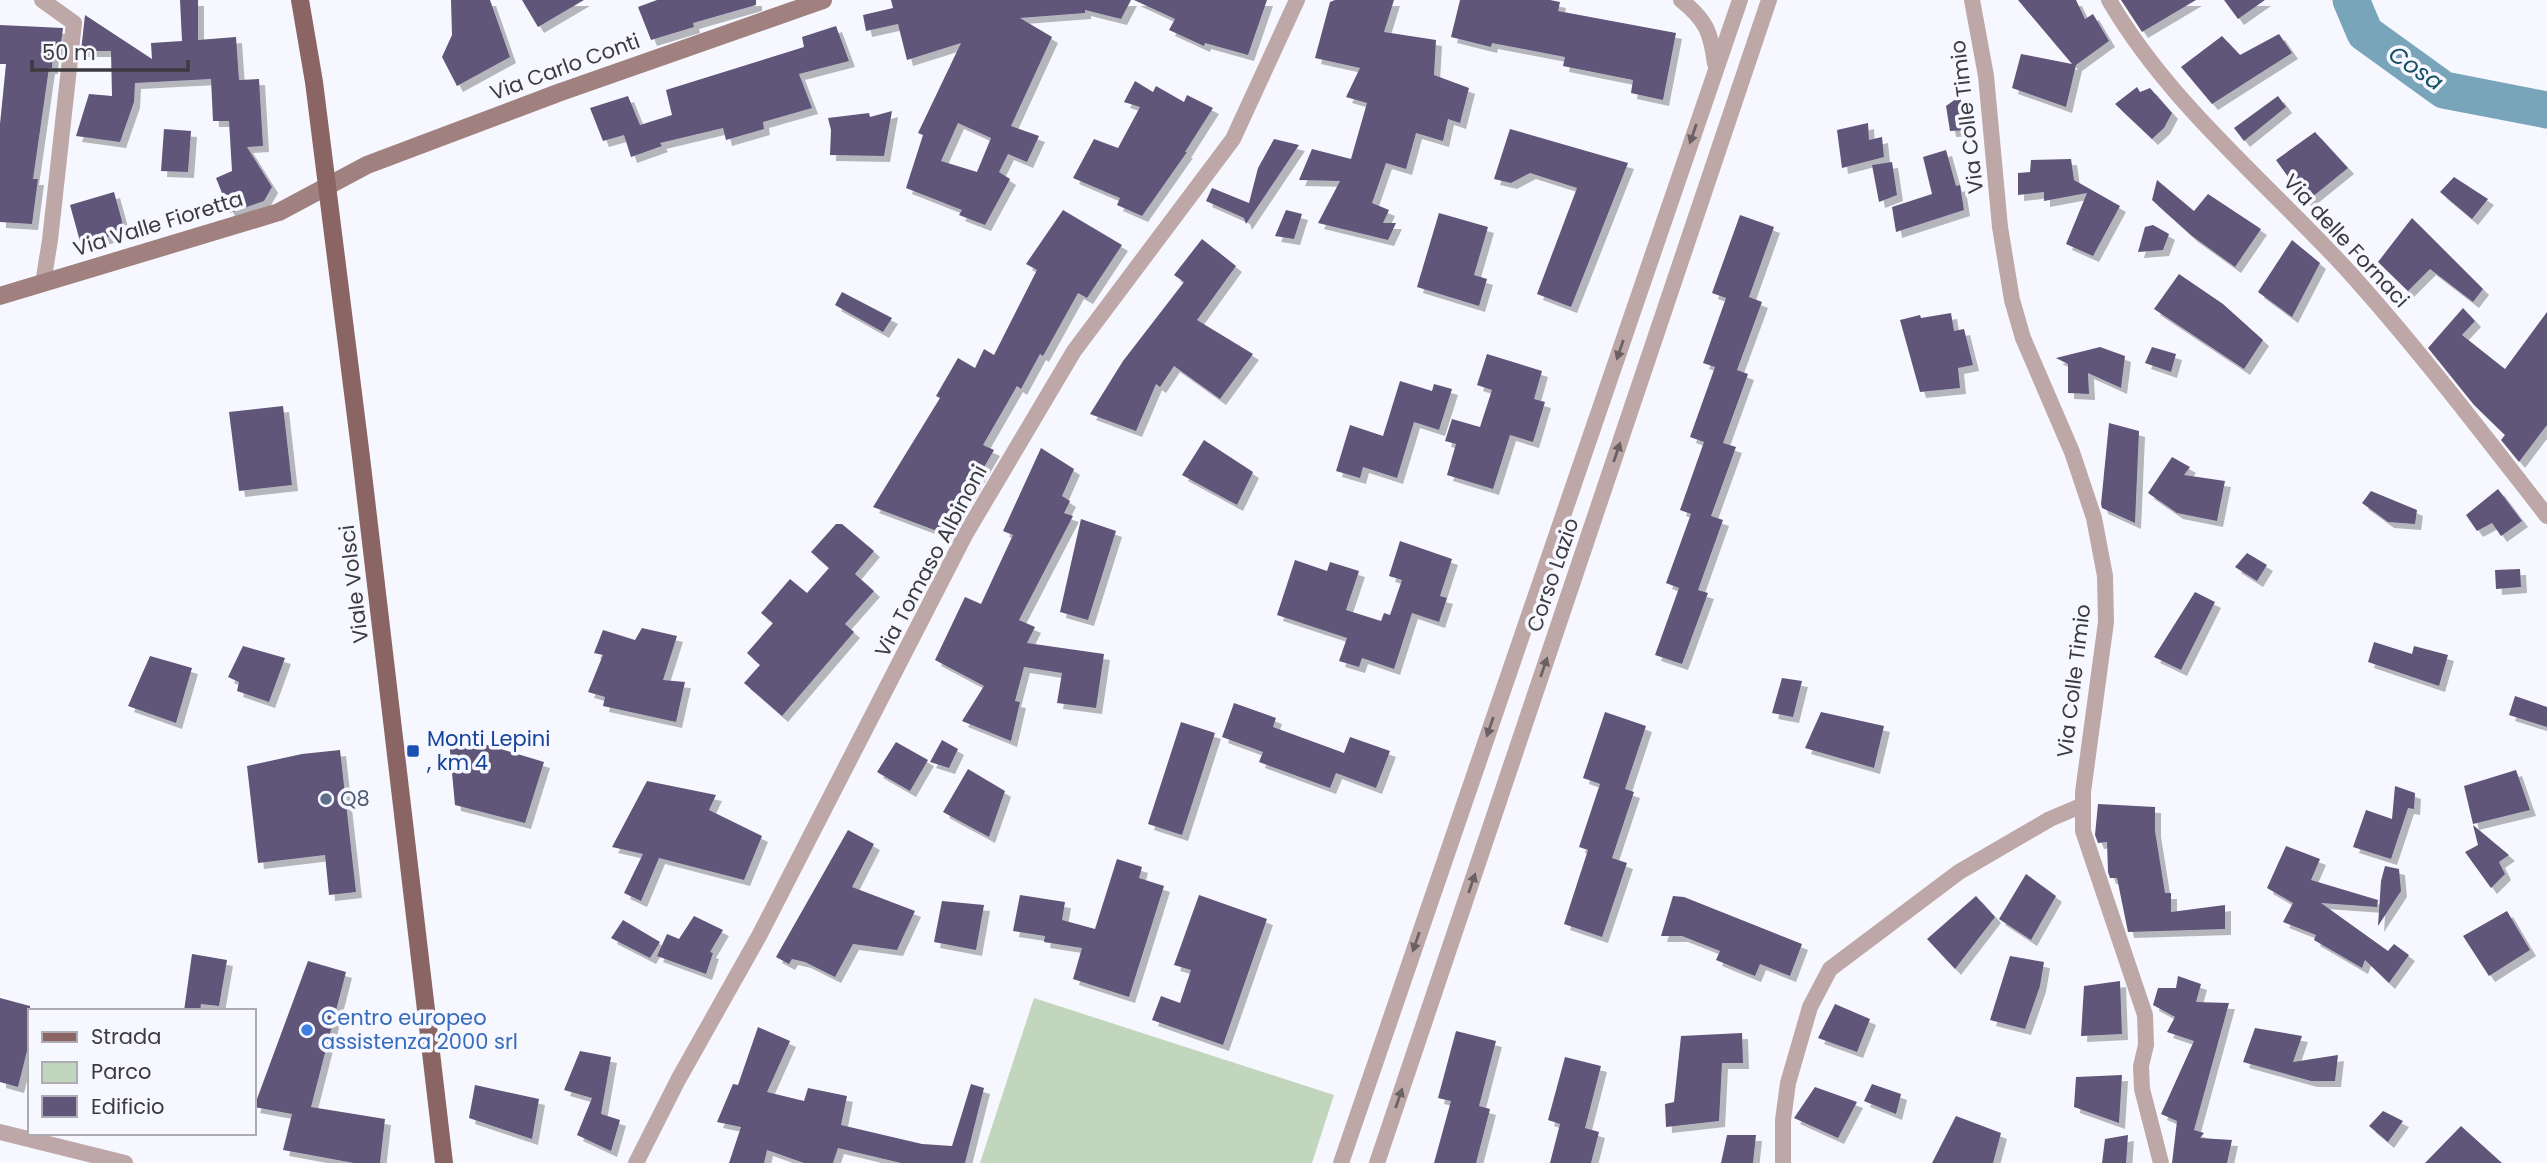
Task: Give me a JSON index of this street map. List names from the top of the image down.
{
  "streets": {
    "main road": ["Viale Volsci"],
    "street": [
      "Via Carlo Conti",
      "Via Colle Timio",
      "Via Valle Fioretta",
      "Via delle Fornaci",
      "Via Tomaso Albinoni",
      "Corso Lazio"
    ]
  },
  "crossings": [
    ["Via Carlo Conti", "Via Valle Fioretta"],
    ["Via Carlo Conti", "Viale Volsci"],
    ["Via Valle Fioretta", "Viale Volsci"]
  ],
  "water": ["Cosa"],
  "places": {
    "transit": ["Monti Lepini , km 4"],
    "other": ["Q8", "Centro europeo assistenza 2000 srl"]
  },
  "legend": ["Strada", "Parco", "Edificio"],
  "scale_bar": "50 m"
}
